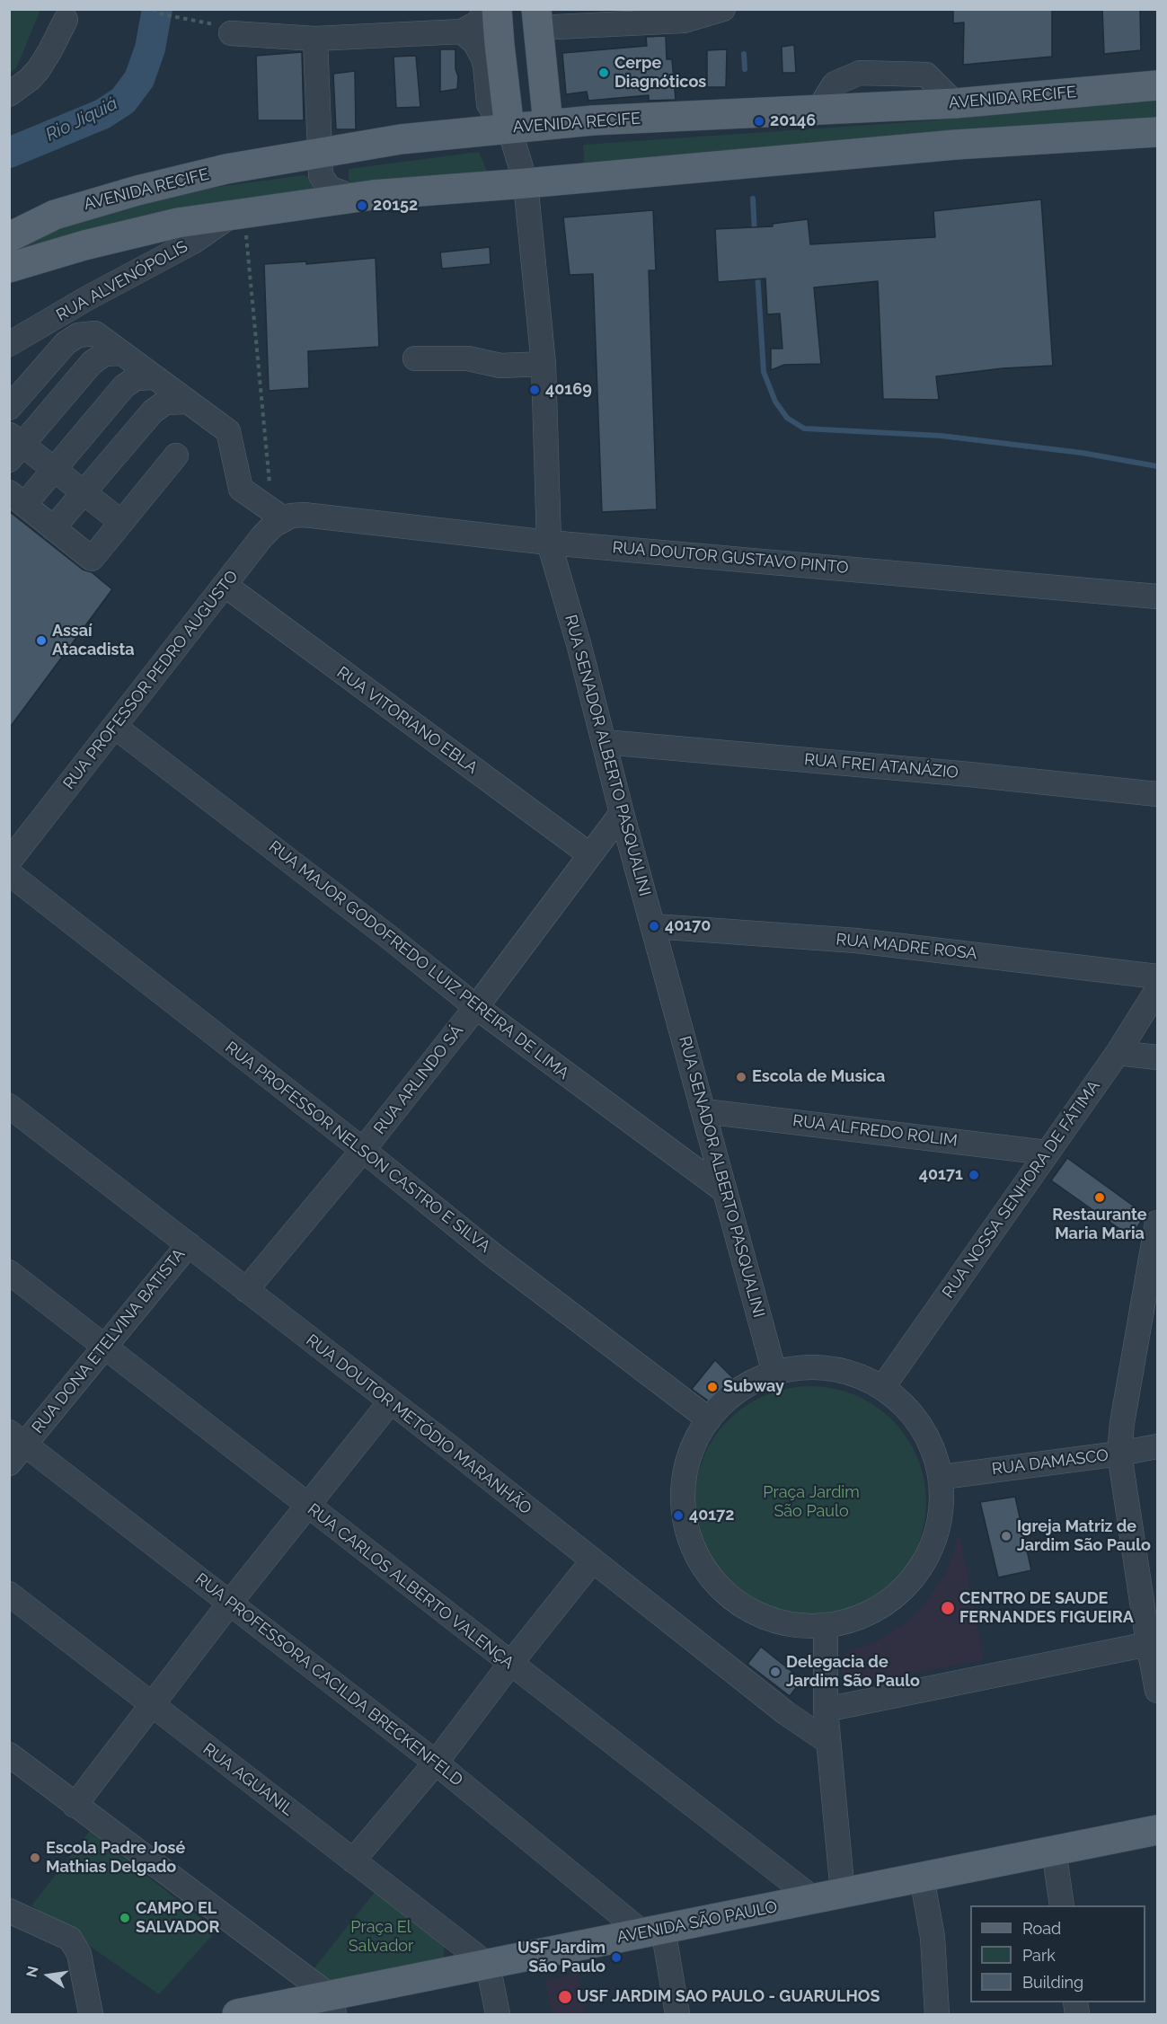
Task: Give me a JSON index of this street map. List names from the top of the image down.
{
  "streets": {
    "main road": ["AVENIDA RECIFE", "AVENIDA SÃO PAULO"],
    "street": [
      "RUA ALVENÓPOLIS",
      "RUA DOUTOR GUSTAVO PINTO",
      "RUA PROFESSOR PEDRO AUGUSTO",
      "RUA VITORIANO EBLA",
      "RUA SENADOR ALBERTO PASQUALINI",
      "RUA FREI ATANÁZIO",
      "RUA MADRE ROSA",
      "RUA MAJOR GODOFREDO LUIZ PEREIRA DE LIMA",
      "RUA ARLINDO SÁ",
      "RUA ALFREDO ROLIM",
      "RUA PROFESSOR NELSON CASTRO E SILVA",
      "RUA NOSSA SENHORA DE FÁTIMA",
      "RUA DONA ETELVINA BATISTA",
      "RUA DOUTOR METÓDIO MARANHÃO",
      "RUA DAMASCO",
      "RUA CARLOS ALBERTO VALENÇA",
      "RUA PROFESSORA CACILDA BRECKENFELD",
      "RUA AGUANIL"
    ]
  },
  "crossings": [
    ["AVENIDA RECIFE", "RUA ALVENÓPOLIS"],
    ["AVENIDA RECIFE", "RUA SENADOR ALBERTO PASQUALINI"],
    ["RUA DOUTOR GUSTAVO PINTO", "RUA PROFESSOR PEDRO AUGUSTO"],
    ["RUA DOUTOR GUSTAVO PINTO", "RUA SENADOR ALBERTO PASQUALINI"],
    ["RUA PROFESSOR PEDRO AUGUSTO", "RUA VITORIANO EBLA"],
    ["RUA PROFESSOR PEDRO AUGUSTO", "RUA MAJOR GODOFREDO LUIZ PEREIRA DE LIMA"],
    ["RUA VITORIANO EBLA", "RUA ARLINDO SÁ"],
    ["RUA SENADOR ALBERTO PASQUALINI", "RUA FREI ATANÁZIO"],
    ["RUA SENADOR ALBERTO PASQUALINI", "RUA MADRE ROSA"],
    ["RUA SENADOR ALBERTO PASQUALINI", "RUA MAJOR GODOFREDO LUIZ PEREIRA DE LIMA"],
    ["RUA SENADOR ALBERTO PASQUALINI", "RUA ARLINDO SÁ"],
    ["RUA SENADOR ALBERTO PASQUALINI", "RUA ALFREDO ROLIM"],
    ["RUA MAJOR GODOFREDO LUIZ PEREIRA DE LIMA", "RUA ARLINDO SÁ"],
    ["RUA ARLINDO SÁ", "RUA PROFESSOR NELSON CASTRO E SILVA"],
    ["RUA ARLINDO SÁ", "RUA DOUTOR METÓDIO MARANHÃO"],
    ["RUA ALFREDO ROLIM", "RUA NOSSA SENHORA DE FÁTIMA"],
    ["RUA DONA ETELVINA BATISTA", "RUA DOUTOR METÓDIO MARANHÃO"],
    ["RUA DONA ETELVINA BATISTA", "RUA CARLOS ALBERTO VALENÇA"],
    ["RUA DONA ETELVINA BATISTA", "RUA PROFESSORA CACILDA BRECKENFELD"],
    ["RUA CARLOS ALBERTO VALENÇA", "AVENIDA SÃO PAULO"],
    ["RUA PROFESSORA CACILDA BRECKENFELD", "AVENIDA SÃO PAULO"],
    ["RUA AGUANIL", "AVENIDA SÃO PAULO"]
  ],
  "water": ["Rio Jiquiá"],
  "parks": ["Praça Jardim São Paulo", "Praça El Salvador"],
  "places": [
    "Cerpe Diagnóticos",
    "20146",
    "20152",
    "40169",
    "Assaí Atacadista",
    "40170",
    "Escola de Musica",
    "40171",
    "Restaurante Maria Maria",
    "Subway",
    "40172",
    "Igreja Matriz de Jardim São Paulo",
    "CENTRO DE SAUDE FERNANDES FIGUEIRA",
    "Delegacia de Jardim São Paulo",
    "Escola Padre José Mathias Delgado",
    "CAMPO EL SALVADOR",
    "USF Jardim São Paulo",
    "USF JARDIM SAO PAULO - GUARULHOS"
  ],
  "legend": ["Road", "Park", "Building"],
  "north": "left"
}
